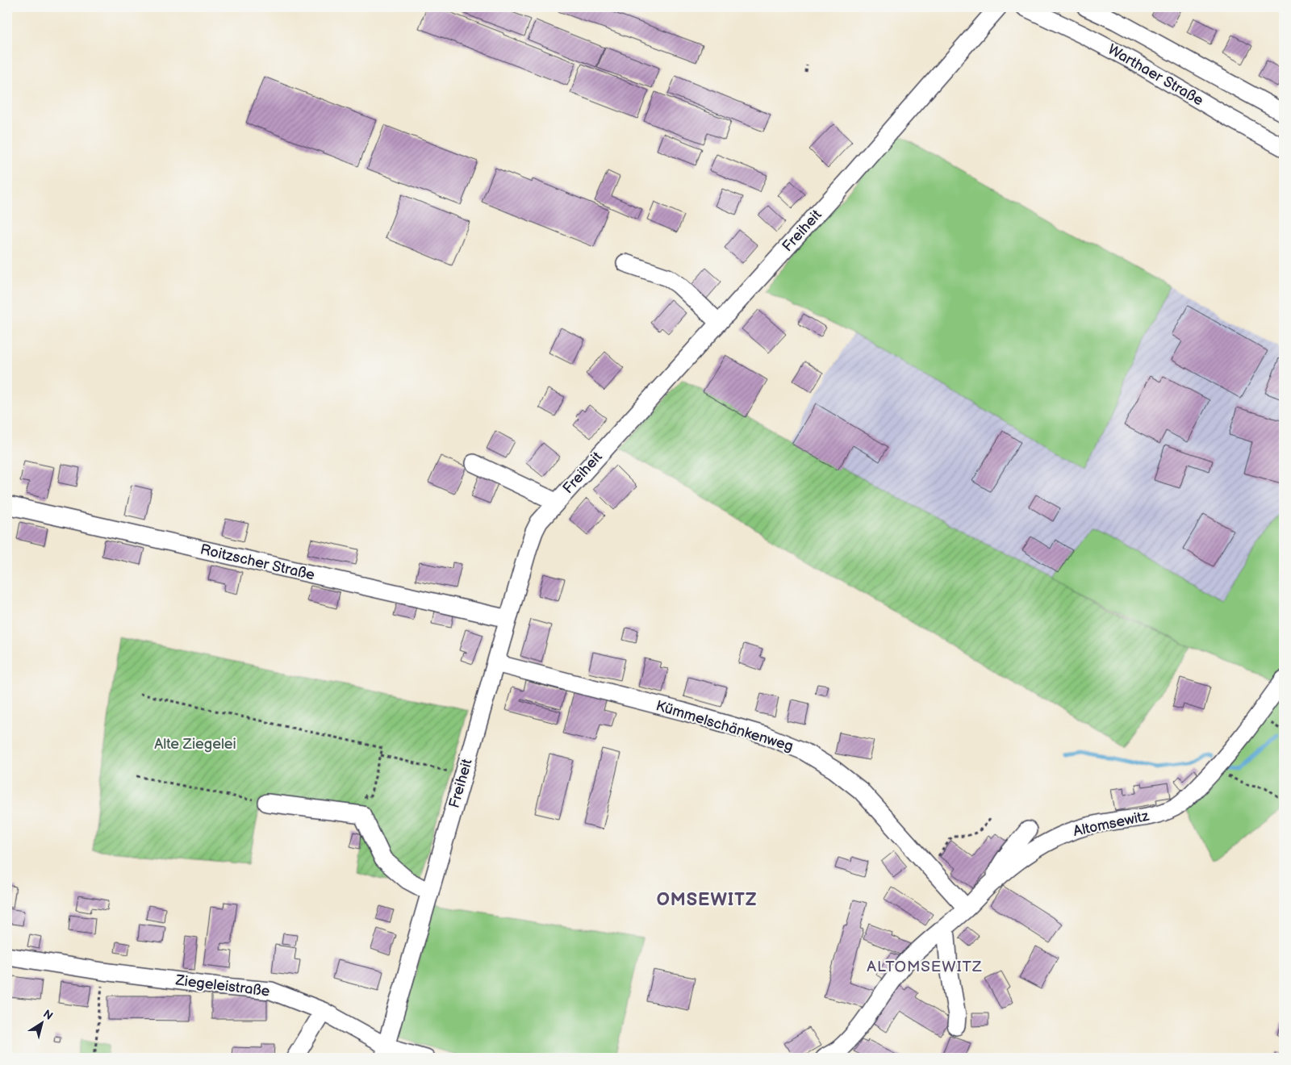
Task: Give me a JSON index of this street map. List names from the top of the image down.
{
  "streets": {
    "street": [
      "Warthaer Straße",
      "Freiheit",
      "Roitzscher Straße",
      "Kümmelschänkenweg",
      "Altomsewitz",
      "Ziegeleistraße"
    ]
  },
  "crossings": [
    ["Freiheit", "Roitzscher Straße"],
    ["Freiheit", "Kümmelschänkenweg"],
    ["Freiheit", "Ziegeleistraße"],
    ["Kümmelschänkenweg", "Altomsewitz"]
  ],
  "districts": ["OMSEWITZ", "ALTOMSEWITZ"],
  "parks": ["Alte Ziegelei"],
  "north": "top right"
}
